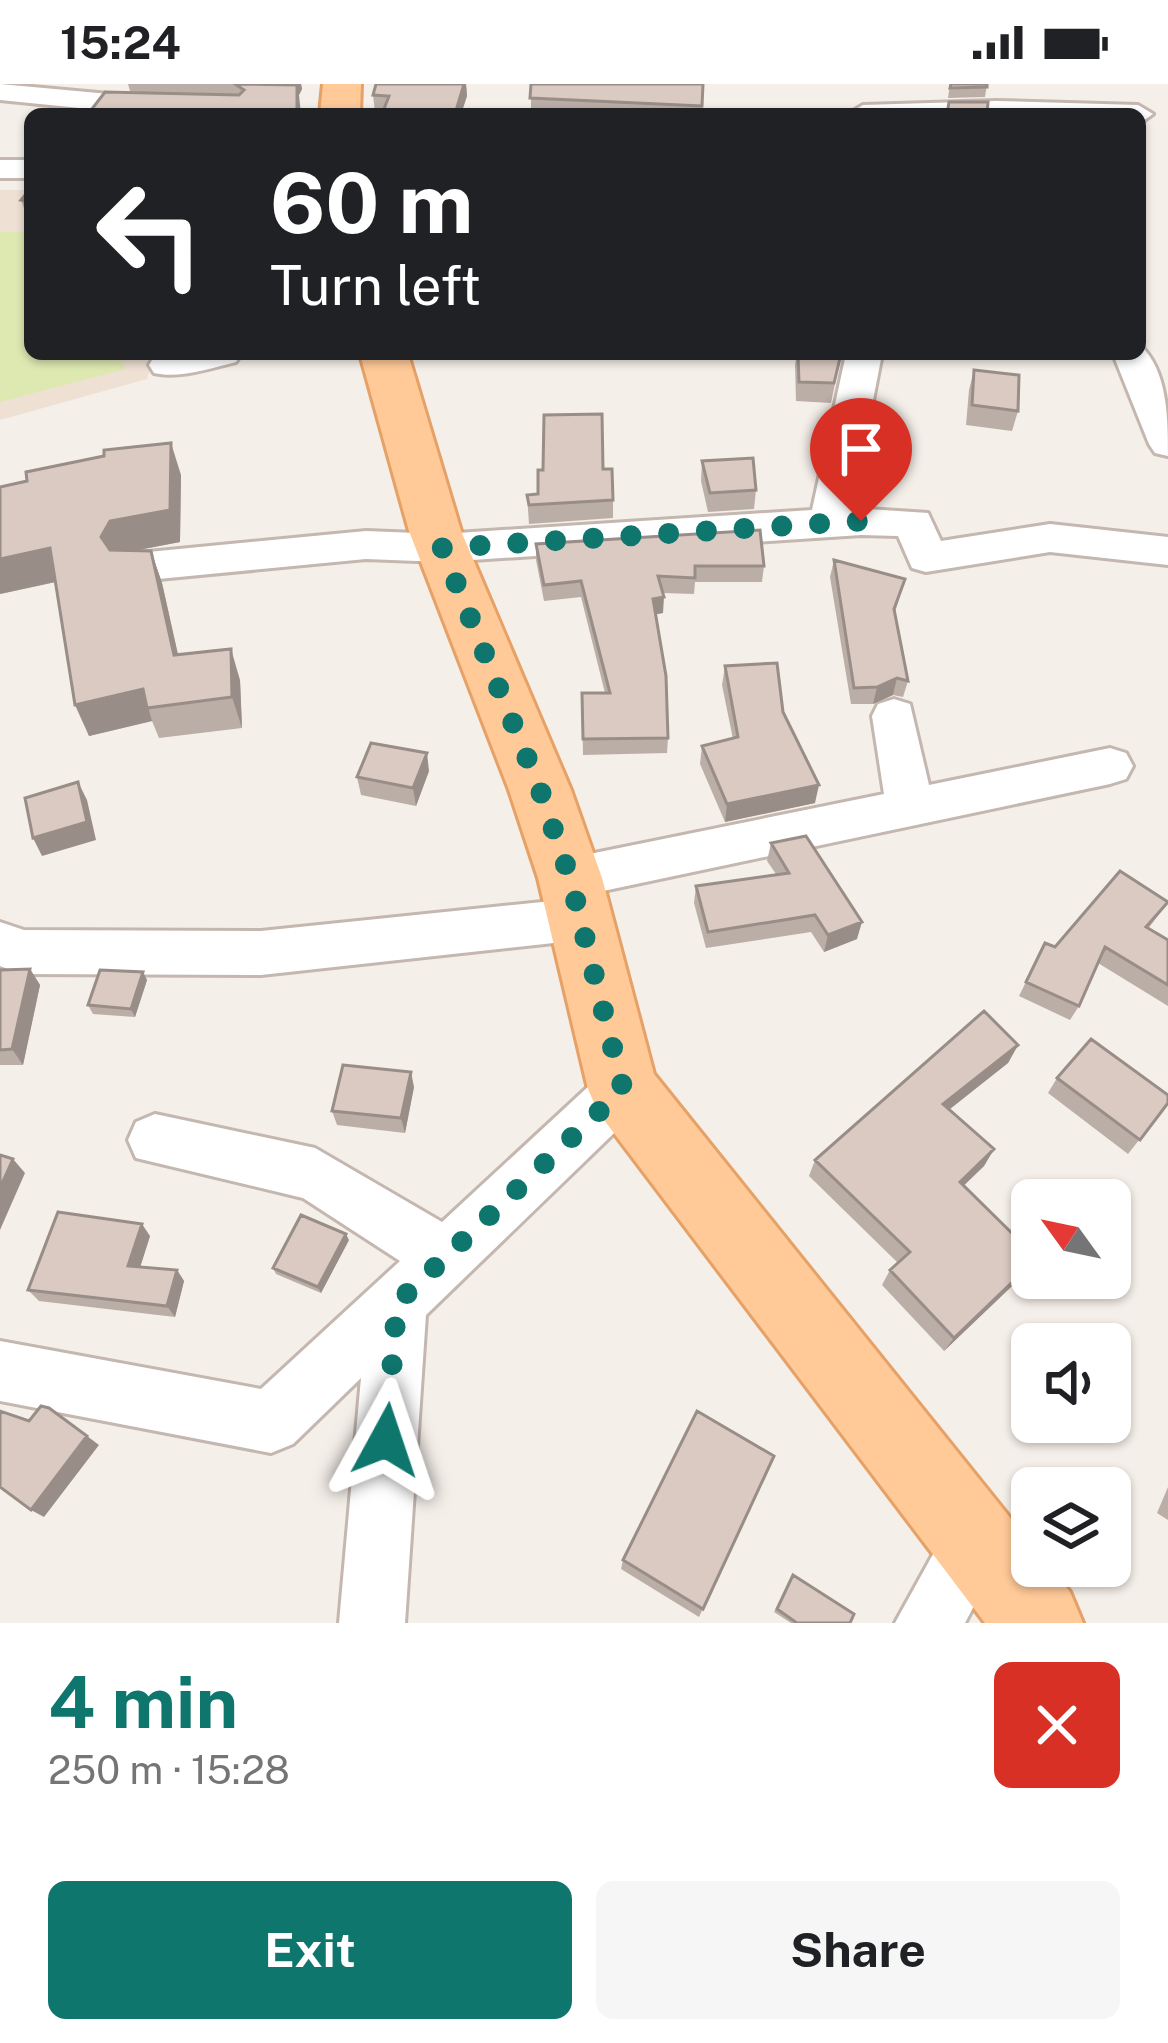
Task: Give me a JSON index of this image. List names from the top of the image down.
{
  "north": "top left",
  "page": {
    "status": "15:24",
    "turn": ["60 m", "Turn left"],
    "heading": ["4 min", "250 m · 15:28"],
    "buttons": ["Exit", "Share"]
  }
}
